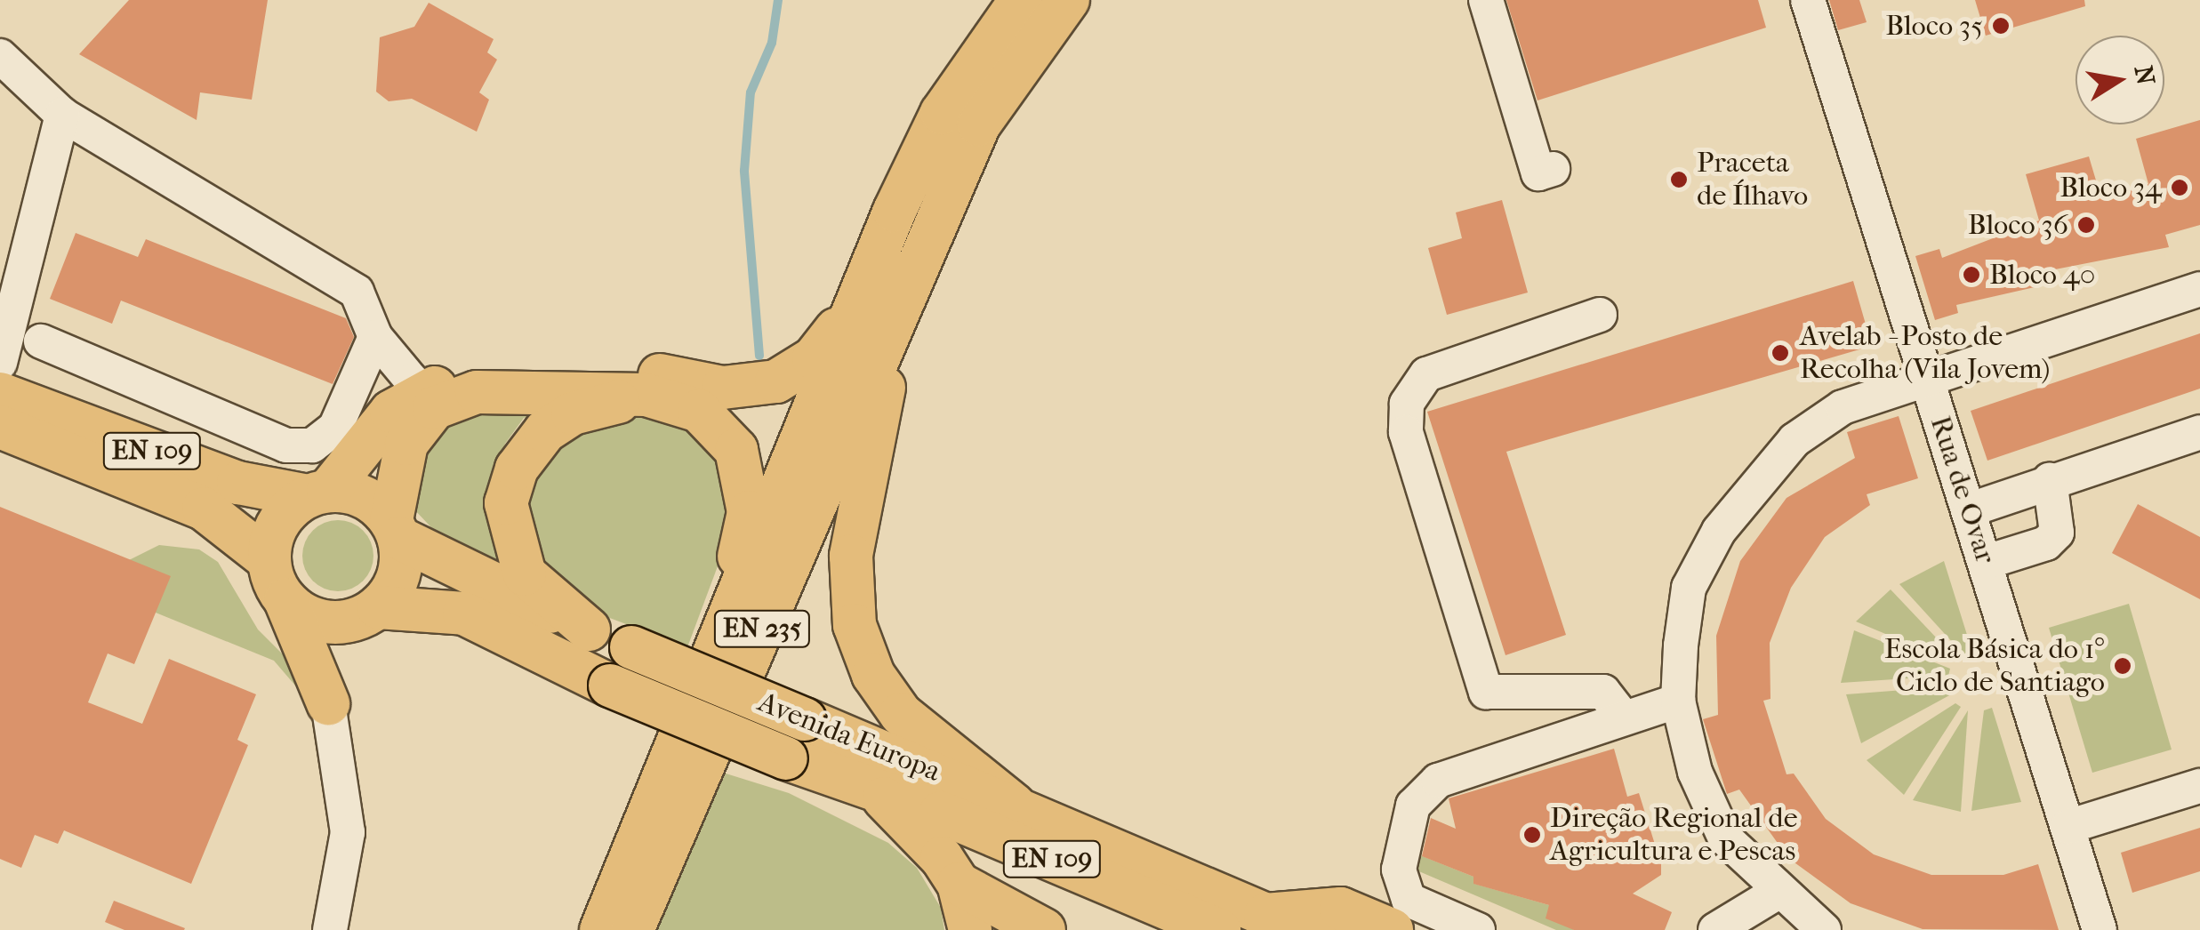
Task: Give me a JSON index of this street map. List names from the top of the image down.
{
  "streets": {
    "main road": ["EN 109", "EN 235", "Avenida Europa"],
    "street": ["Rua de Ovar"]
  },
  "crossings": [
    ["EN 109", "Avenida Europa"]
  ],
  "places": [
    "Bloco 35",
    "Praceta de Ílhavo",
    "Bloco 34",
    "Bloco 36",
    "Bloco 40",
    "Avelab - Posto de Recolha (Vila Jovem)",
    "Escola Básica do 1° Ciclo de Santiago",
    "Direção Regional de Agricultura e Pescas"
  ],
  "north": "right"
}
